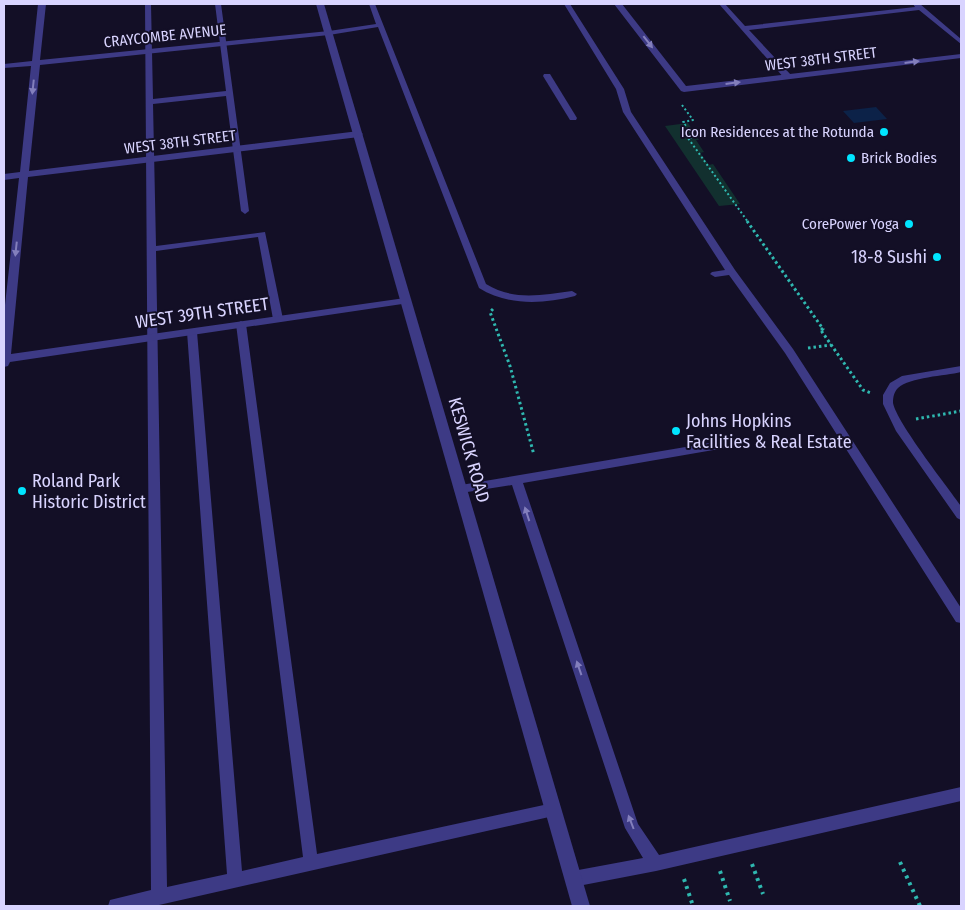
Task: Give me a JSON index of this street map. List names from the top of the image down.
{
  "streets": {
    "street": [
      "CRAYCOMBE AVENUE",
      "WEST 38TH STREET",
      "WEST 39TH STREET",
      "KESWICK ROAD"
    ]
  },
  "crossings": [
    ["CRAYCOMBE AVENUE", "KESWICK ROAD"],
    ["WEST 38TH STREET", "KESWICK ROAD"],
    ["WEST 39TH STREET", "KESWICK ROAD"]
  ],
  "one_way": ["WEST 38TH STREET"],
  "places": [
    "Icon Residences at the Rotunda",
    "Brick Bodies",
    "CorePower Yoga",
    "18-8 Sushi",
    "Johns Hopkins Facilities & Real Estate",
    "Roland Park Historic District"
  ]
}
